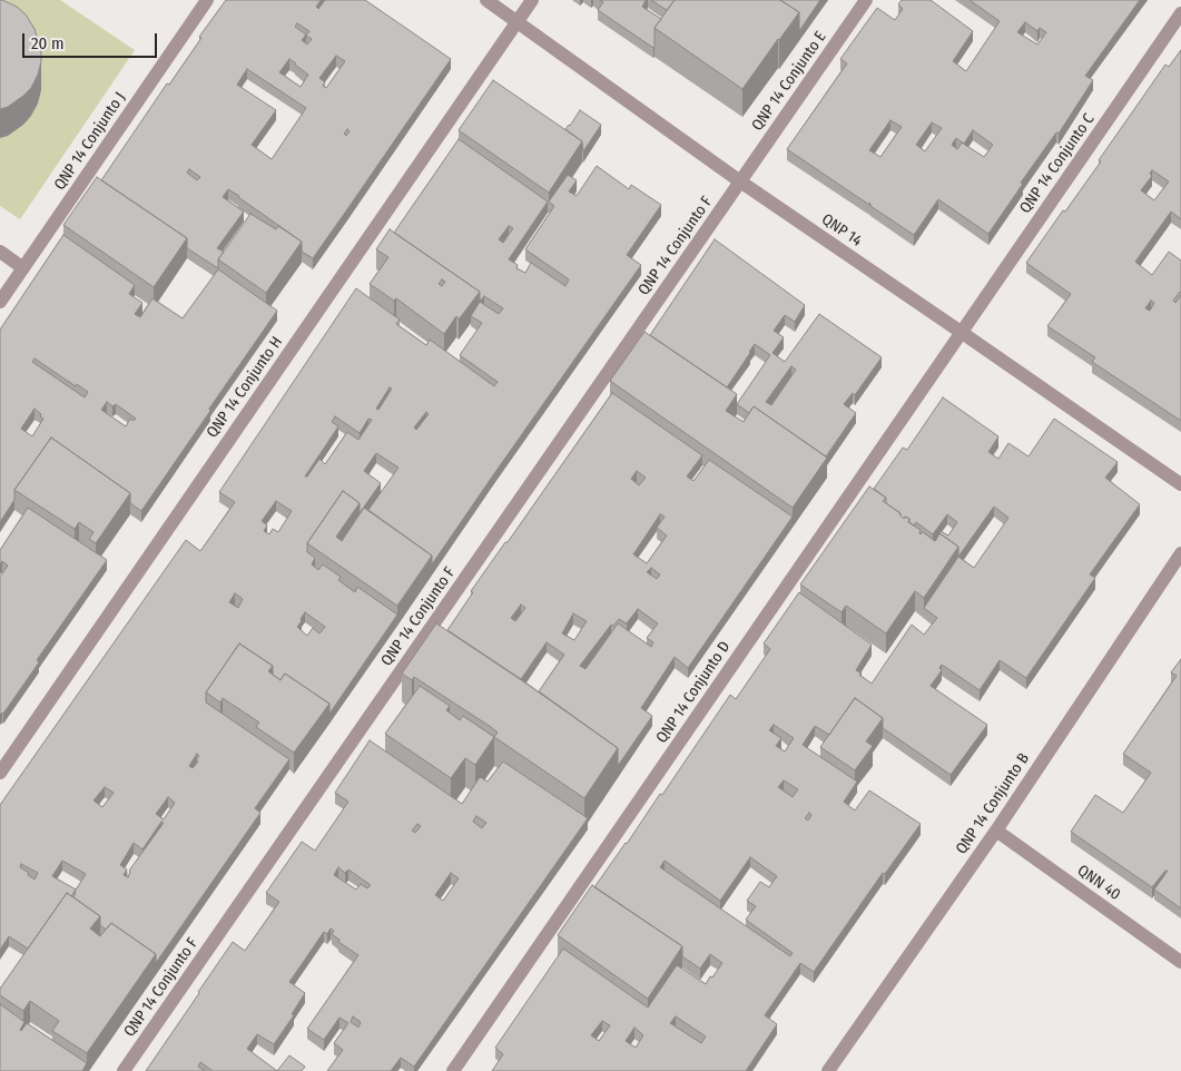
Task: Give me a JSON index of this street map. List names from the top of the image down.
{
  "streets": {
    "street": [
      "QNP 14 Conjunto E",
      "QNP 14 Conjunto J",
      "QNP 14 Conjunto C",
      "QNP 14",
      "QNP 14 Conjunto F",
      "QNP 14 Conjunto H",
      "QNP 14 Conjunto D",
      "QNP 14 Conjunto B",
      "QNN 40"
    ]
  },
  "crossings": [
    ["QNP 14 Conjunto E", "QNP 14"],
    ["QNP 14 Conjunto E", "QNP 14 Conjunto F"],
    ["QNP 14 Conjunto C", "QNP 14"],
    ["QNP 14 Conjunto C", "QNP 14 Conjunto D"],
    ["QNP 14", "QNP 14 Conjunto F"],
    ["QNP 14", "QNP 14 Conjunto H"],
    ["QNP 14", "QNP 14 Conjunto D"],
    ["QNP 14 Conjunto B", "QNN 40"]
  ],
  "scale_bar": "20 m"
}
